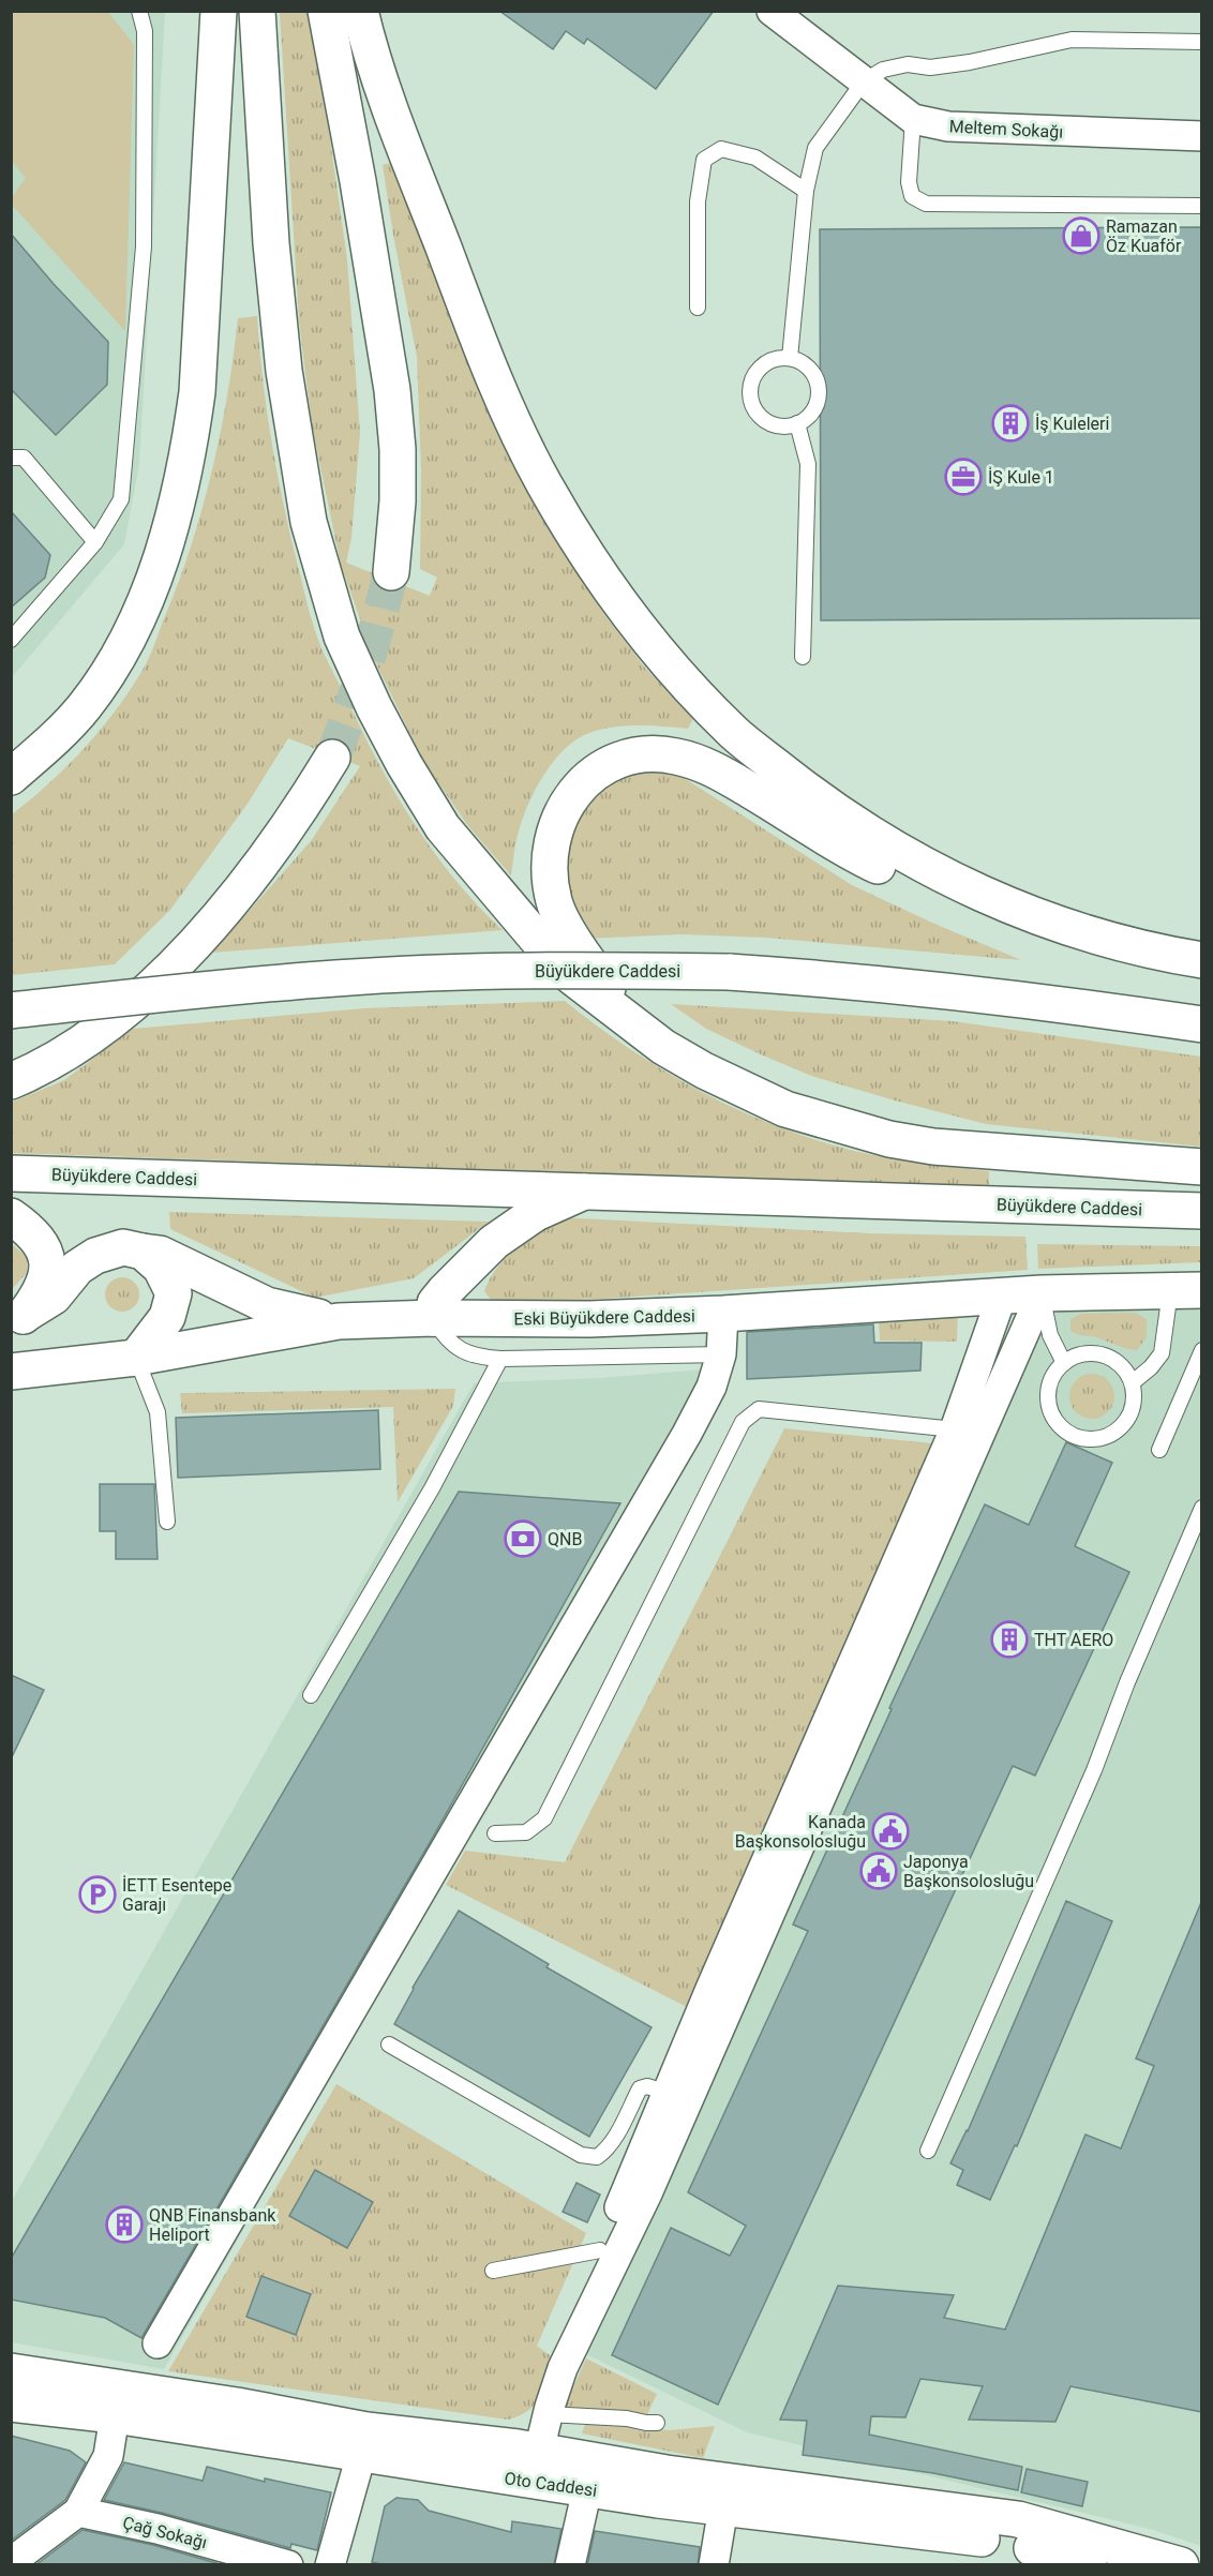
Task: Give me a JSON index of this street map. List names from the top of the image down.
{
  "streets": {
    "main road": ["Büyükdere Caddesi", "Eski Büyükdere Caddesi", "Oto Caddesi"],
    "street": ["Meltem Sokağı", "Çağ Sokağı"]
  },
  "places": {
    "shop": ["Ramazan Öz Kuaför"],
    "building": ["İş Kuleleri", "THT AERO", "QNB Finansbank Heliport"],
    "office": ["İŞ Kule 1"],
    "bank": ["QNB"],
    "public building": ["Kanada Başkonsolosluğu", "Japonya Başkonsolosluğu"],
    "parking": ["İETT Esentepe Garajı"]
  }
}
